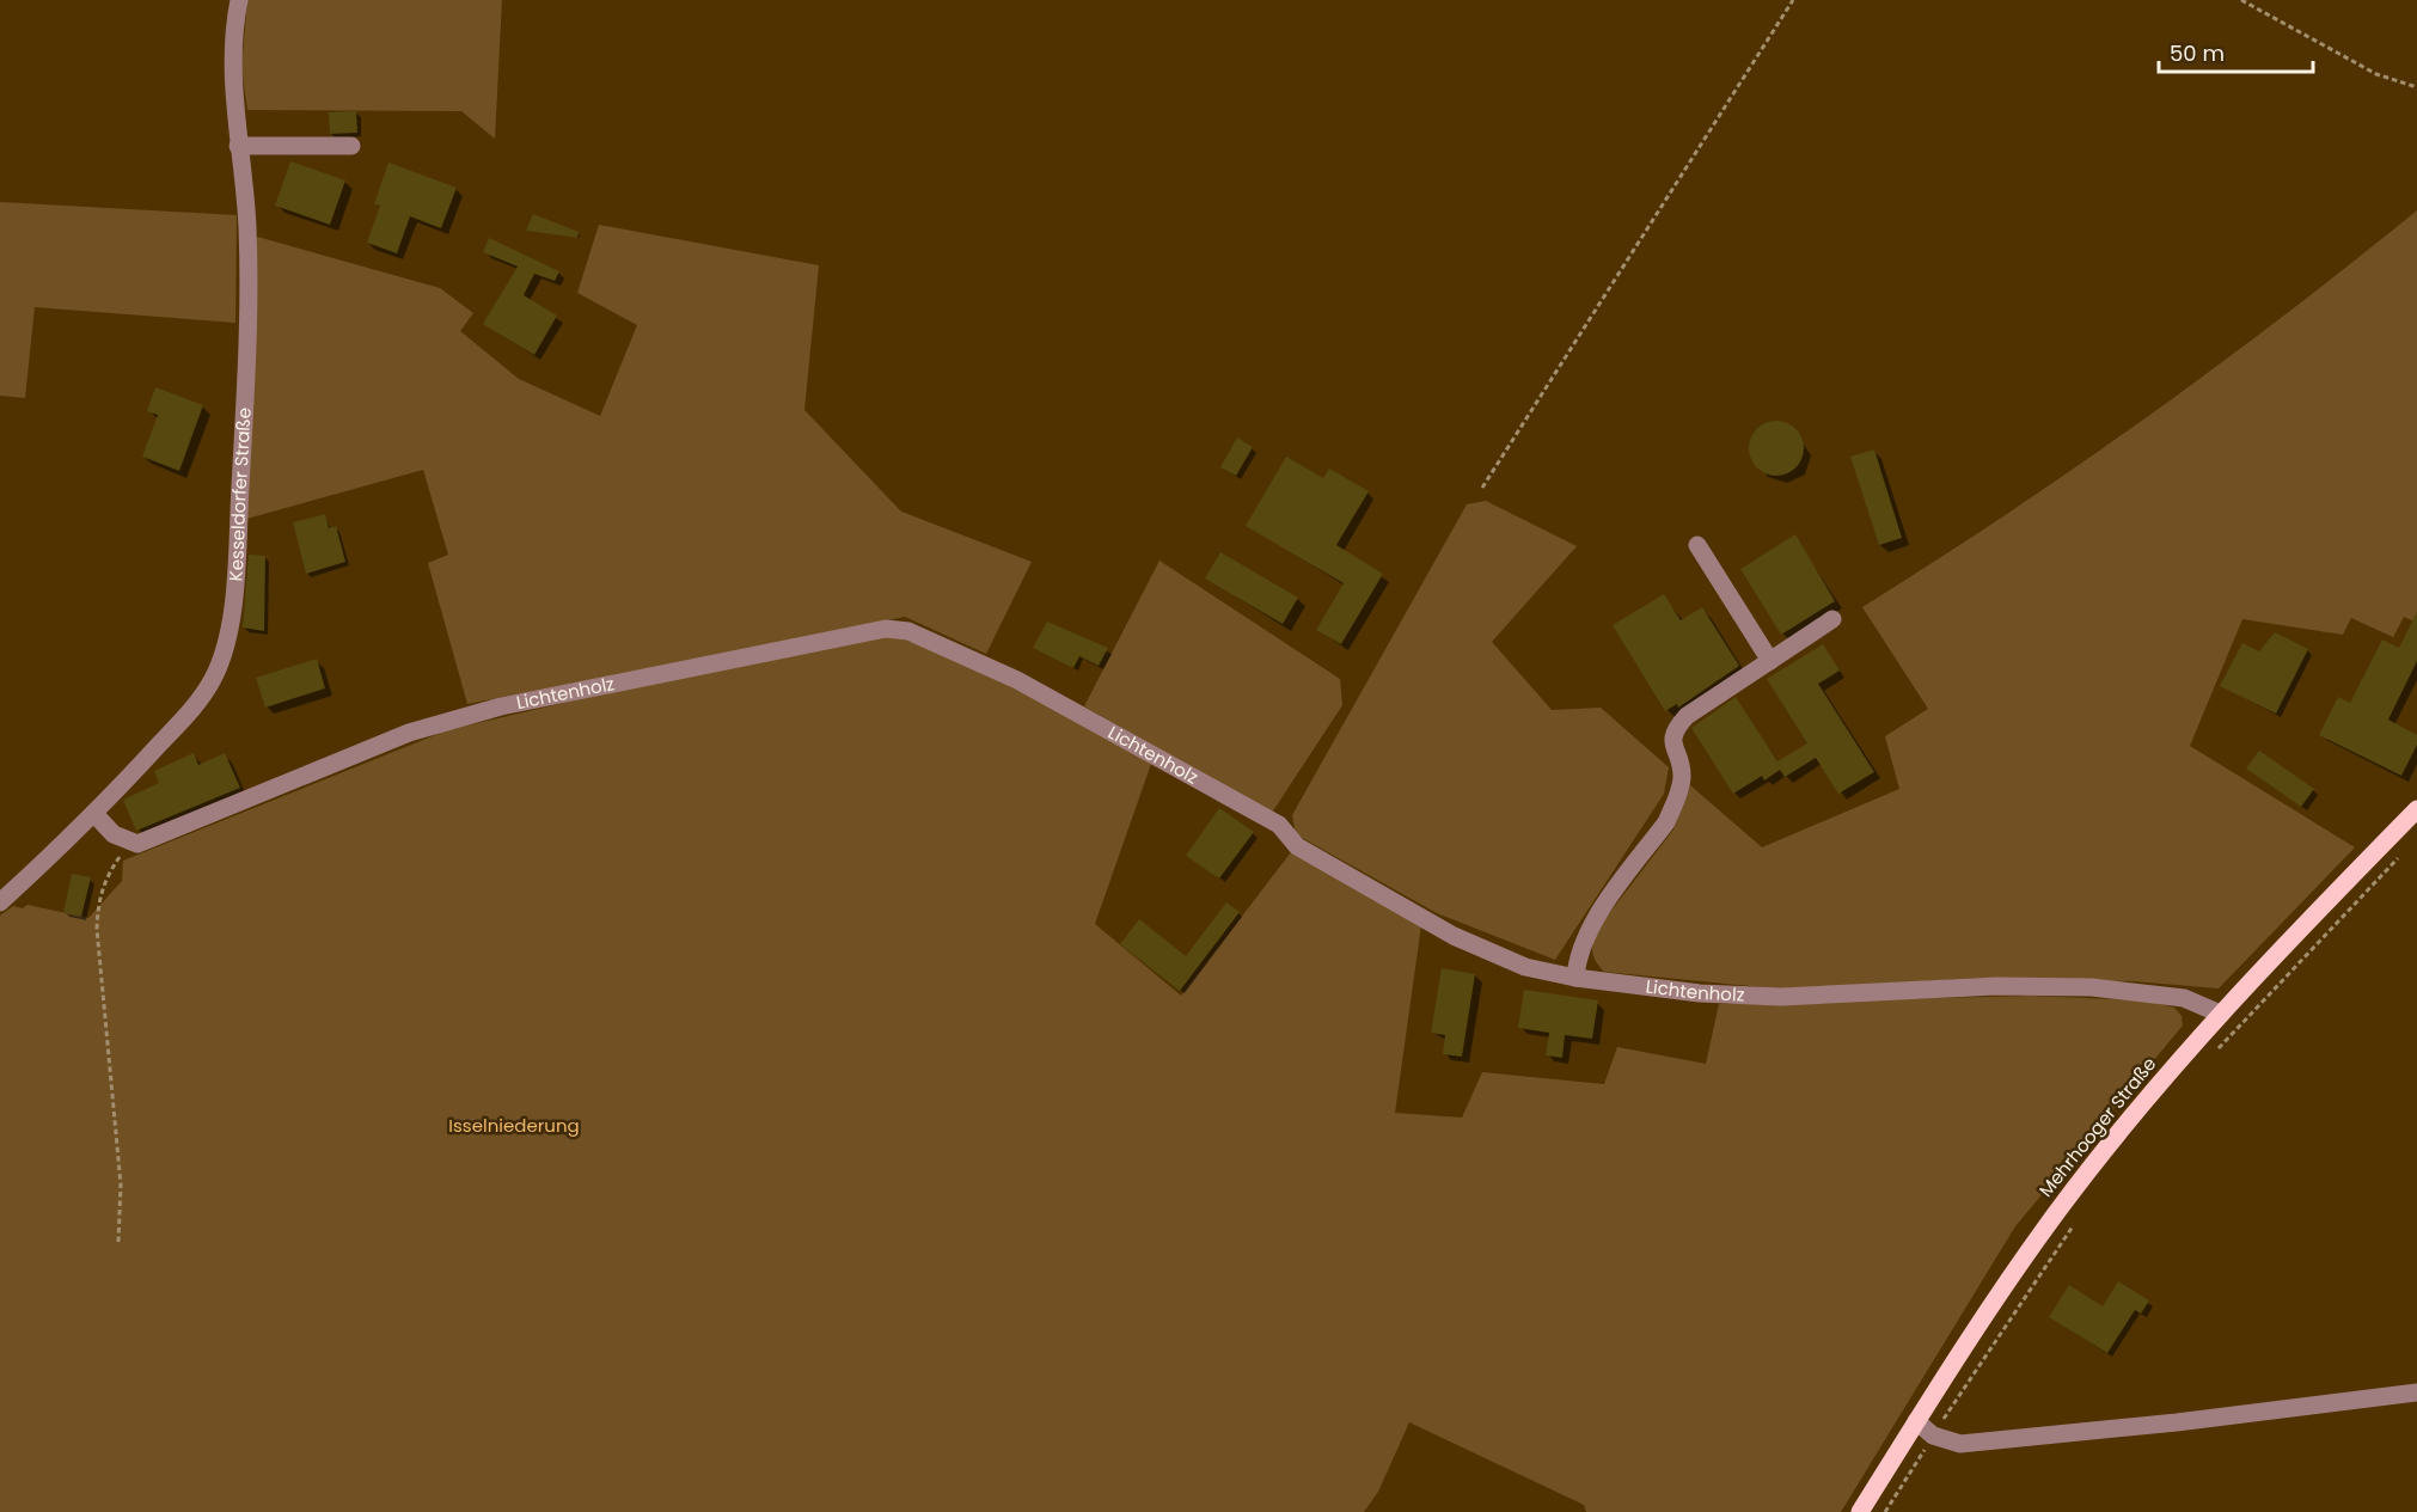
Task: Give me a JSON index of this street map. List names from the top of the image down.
{
  "streets": {
    "main road": ["Mehrhooger Straße"],
    "street": ["Kesseldorfer Straße", "Lichtenholz"]
  },
  "crossings": [
    ["Lichtenholz", "Mehrhooger Straße"]
  ],
  "parks": ["Isselniederung"],
  "scale_bar": "50 m"
}
